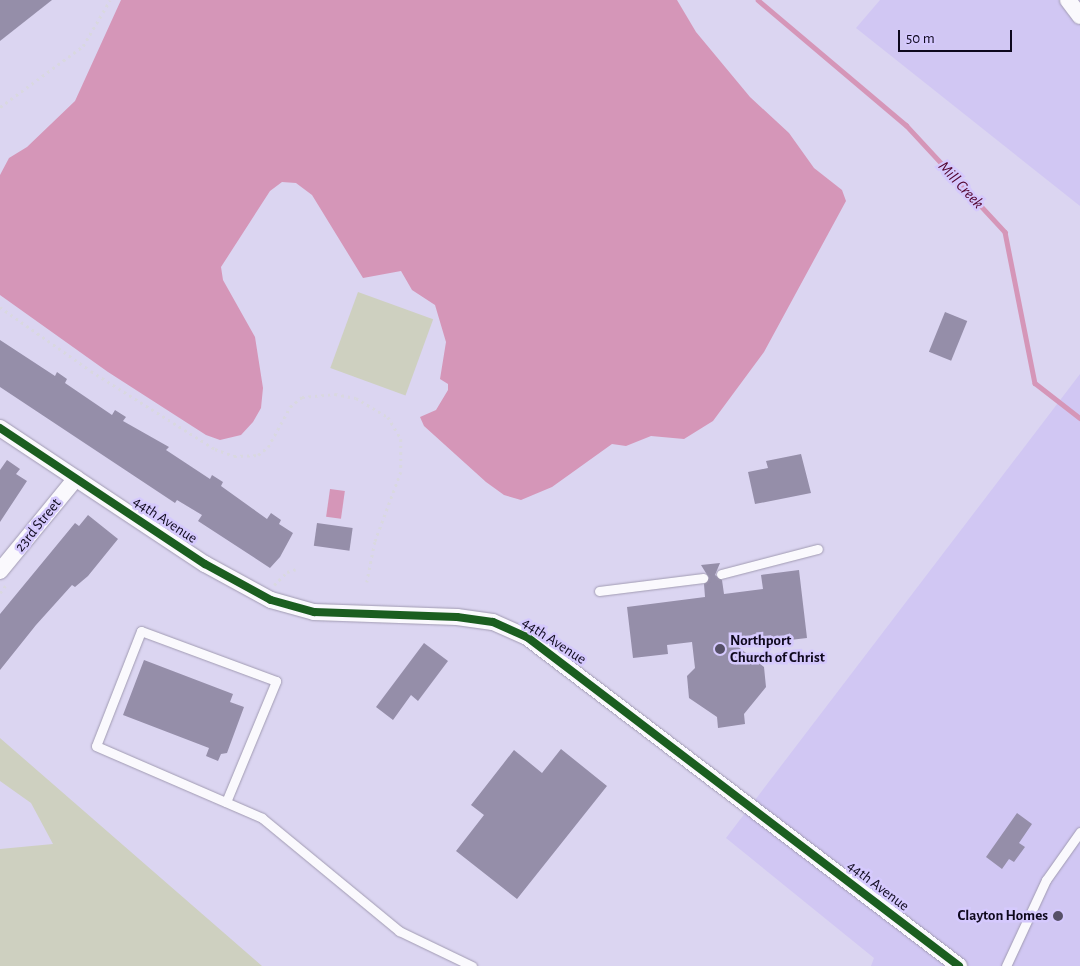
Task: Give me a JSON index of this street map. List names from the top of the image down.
{
  "streets": {
    "street": ["44th Avenue", "23rd Street"]
  },
  "crossings": [
    ["44th Avenue", "23rd Street"]
  ],
  "water": ["Mill Creek"],
  "places": ["Northport Church of Christ", "Clayton Homes"],
  "scale_bar": "50 m"
}
